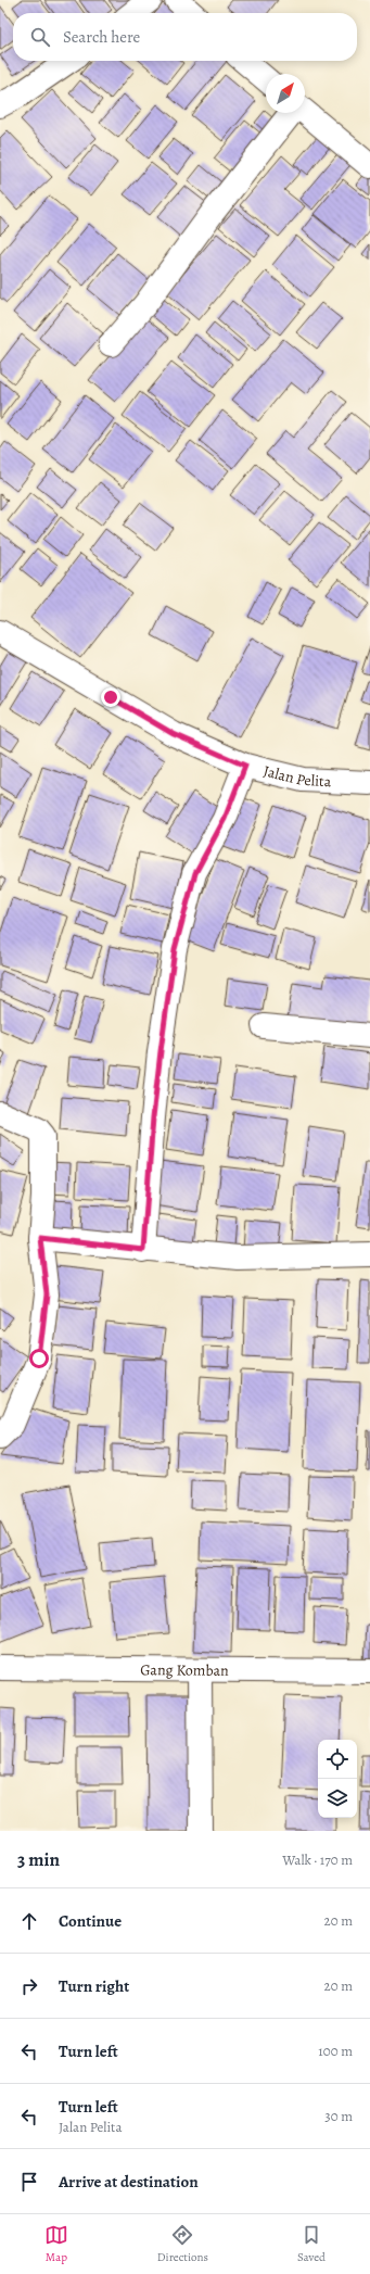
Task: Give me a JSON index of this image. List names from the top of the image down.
{
  "streets": {
    "street": ["Jalan Pelita", "Gang Komban"]
  },
  "north": "top right",
  "page": {
    "search": "Search here",
    "heading": ["3 min", "Walk · 170 m"],
    "list": [
      ["Continue", "20 m"],
      ["Turn right", "20 m"],
      ["Turn left", "100 m"],
      ["Turn left", "Jalan Pelita", "30 m"],
      "Arrive at destination"
    ],
    "nav": ["Map", "Directions", "Saved"]
  }
}
